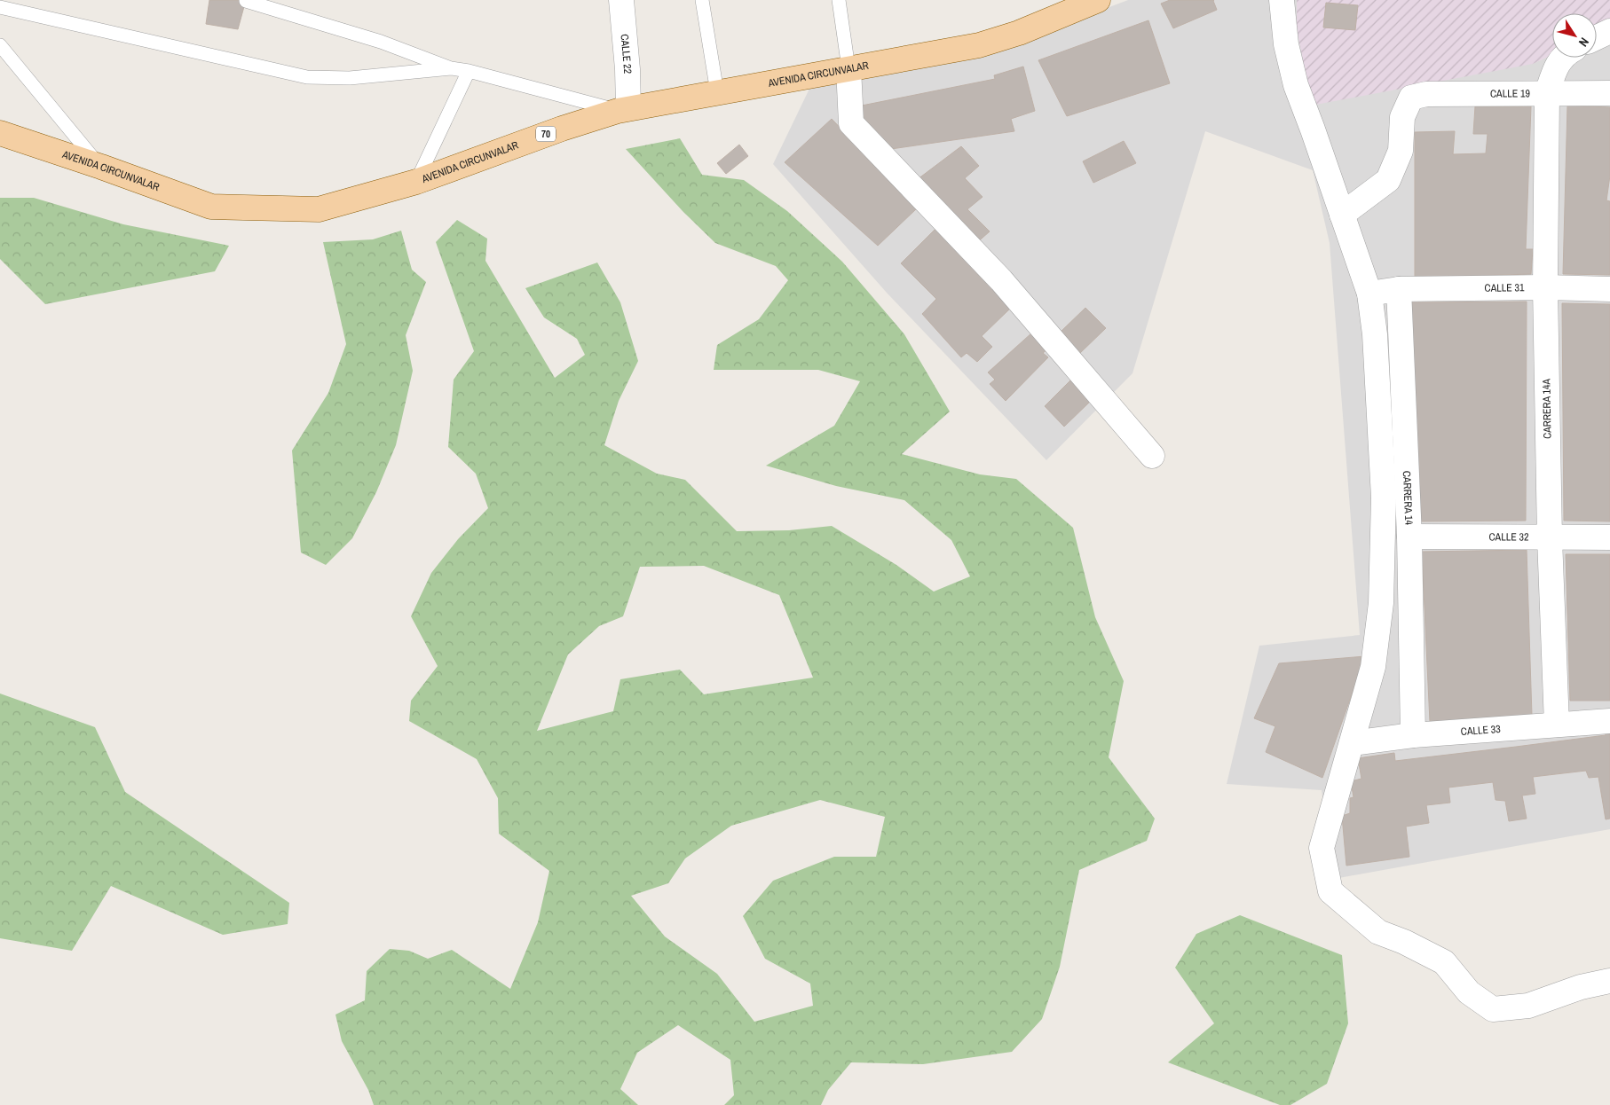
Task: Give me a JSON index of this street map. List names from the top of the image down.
{
  "streets": {
    "main road": ["AVENIDA CIRCUNVALAR", "70"],
    "street": [
      "CALLE 22",
      "CALLE 19",
      "CALLE 31",
      "CARRERA 14A",
      "CARRERA 14",
      "CALLE 32",
      "CALLE 33"
    ]
  },
  "crossings": [
    ["CALLE 22", "AVENIDA CIRCUNVALAR"],
    ["CALLE 19", "CARRERA 14A"],
    ["CALLE 31", "CARRERA 14A"],
    ["CALLE 31", "CARRERA 14"],
    ["CARRERA 14A", "CALLE 32"],
    ["CARRERA 14A", "CALLE 33"],
    ["CARRERA 14", "CALLE 32"],
    ["CARRERA 14", "CALLE 33"]
  ],
  "north": "bottom right"
}
